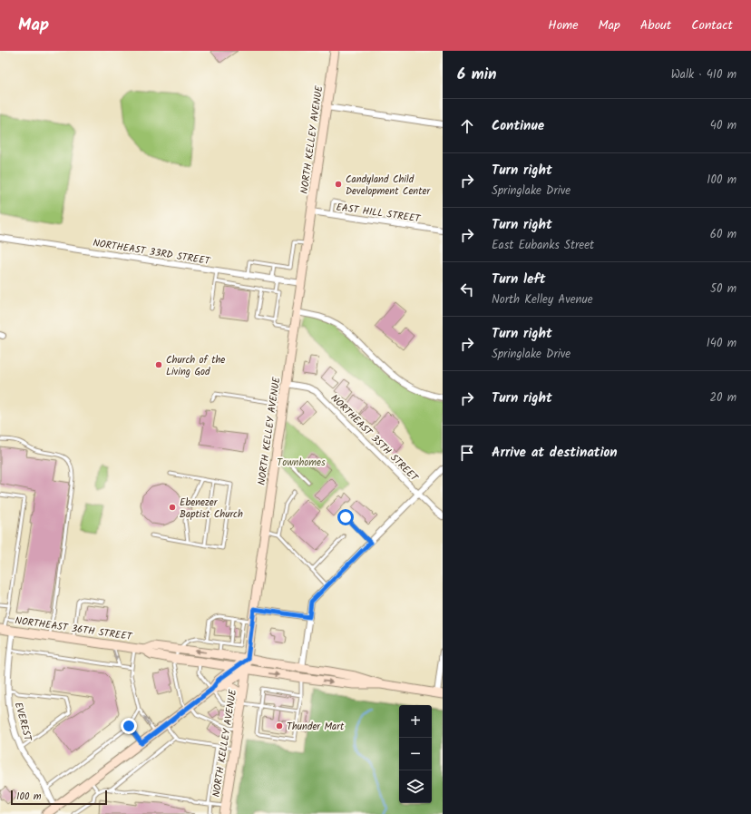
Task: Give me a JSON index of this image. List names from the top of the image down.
{
  "streets": {
    "main road": ["NORTH KELLEY AVENUE", "NORTHEAST 36TH STREET"],
    "street": [
      "EAST HILL STREET",
      "NORTHEAST 33RD STREET",
      "NORTHEAST 35TH STREET",
      "EVEREST"
    ]
  },
  "crossings": [
    ["NORTH KELLEY AVENUE", "EAST HILL STREET"],
    ["NORTH KELLEY AVENUE", "NORTHEAST 33RD STREET"],
    ["NORTH KELLEY AVENUE", "NORTHEAST 35TH STREET"],
    ["NORTH KELLEY AVENUE", "NORTHEAST 36TH STREET"],
    ["NORTHEAST 36TH STREET", "EVEREST"]
  ],
  "parks": ["Townhomes"],
  "places": [
    "Candyland Child Development Center",
    "Church of the Living God",
    "Ebenezer Baptist Church",
    "Thunder Mart"
  ],
  "scale_bar": "100 m",
  "page": {
    "header": "Map",
    "nav": [
      "Home",
      "Map",
      "About",
      "Contact"
    ],
    "heading": ["6 min", "Walk · 410 m"],
    "list": [
      ["Continue", "40 m"],
      ["Turn right", "Springlake Drive", "100 m"],
      ["Turn right", "East Eubanks Street", "60 m"],
      ["Turn left", "North Kelley Avenue", "50 m"],
      ["Turn right", "Springlake Drive", "140 m"],
      ["Turn right", "20 m"],
      "Arrive at destination"
    ],
    "map_buttons": ["+", "−"],
    "scale": "100 m"
  }
}
